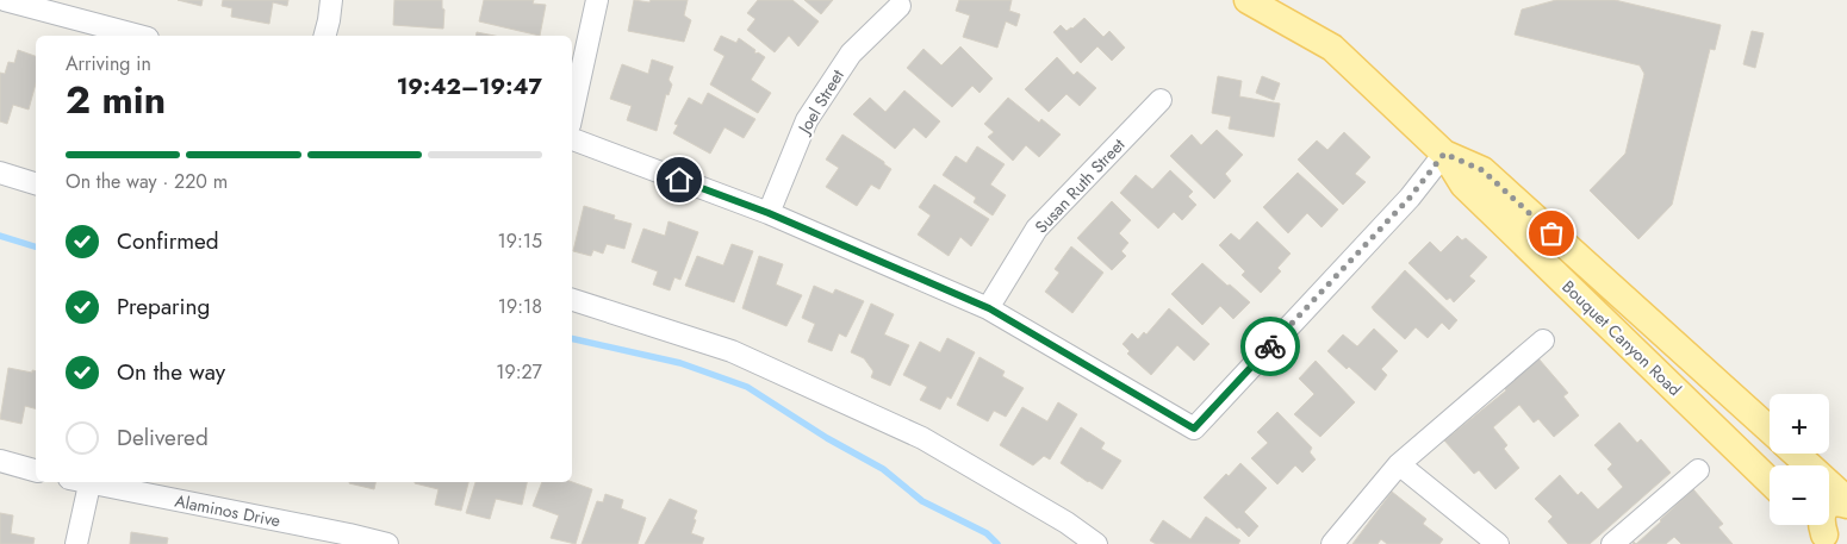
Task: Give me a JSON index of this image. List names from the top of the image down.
{
  "streets": {
    "main road": ["Bouquet Canyon Road"],
    "street": ["Joel Street", "Susan Ruth Street", "Alaminos Drive"]
  },
  "page": {
    "heading": ["2 min", "Arriving in", "19:42–19:47"],
    "bar": "On the way · 220 m",
    "list": [
      ["Confirmed", "19:15"],
      ["Preparing", "19:18"],
      ["On the way", "19:27"],
      "Delivered"
    ],
    "map_buttons": ["+", "−"]
  }
}
